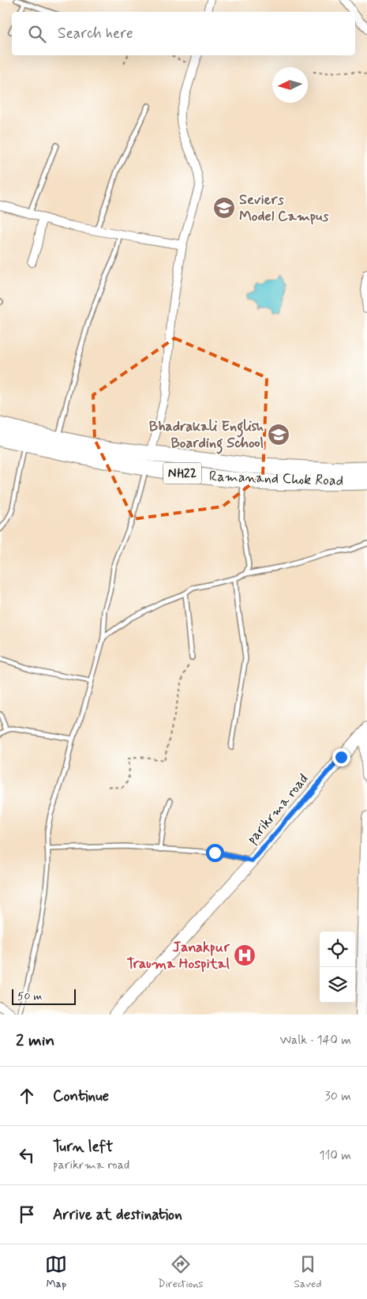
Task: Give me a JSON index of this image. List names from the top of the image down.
{
  "streets": {
    "highway": ["NH22", "Ramanand Chok Road"],
    "street": ["parikrma road"]
  },
  "places": {
    "school or university": ["Seviers Model Campus", "Bhadrakali English Boarding School"],
    "hospital": ["Janakpur Trauma Hospital"]
  },
  "scale_bar": "50 m",
  "north": "left",
  "page": {
    "search": "Search here",
    "scale": "50 m",
    "heading": ["2 min", "Walk · 140 m"],
    "list": [
      ["Continue", "30 m"],
      ["Turn left", "parikrma road", "110 m"],
      "Arrive at destination"
    ],
    "nav": ["Map", "Directions", "Saved"]
  }
}
